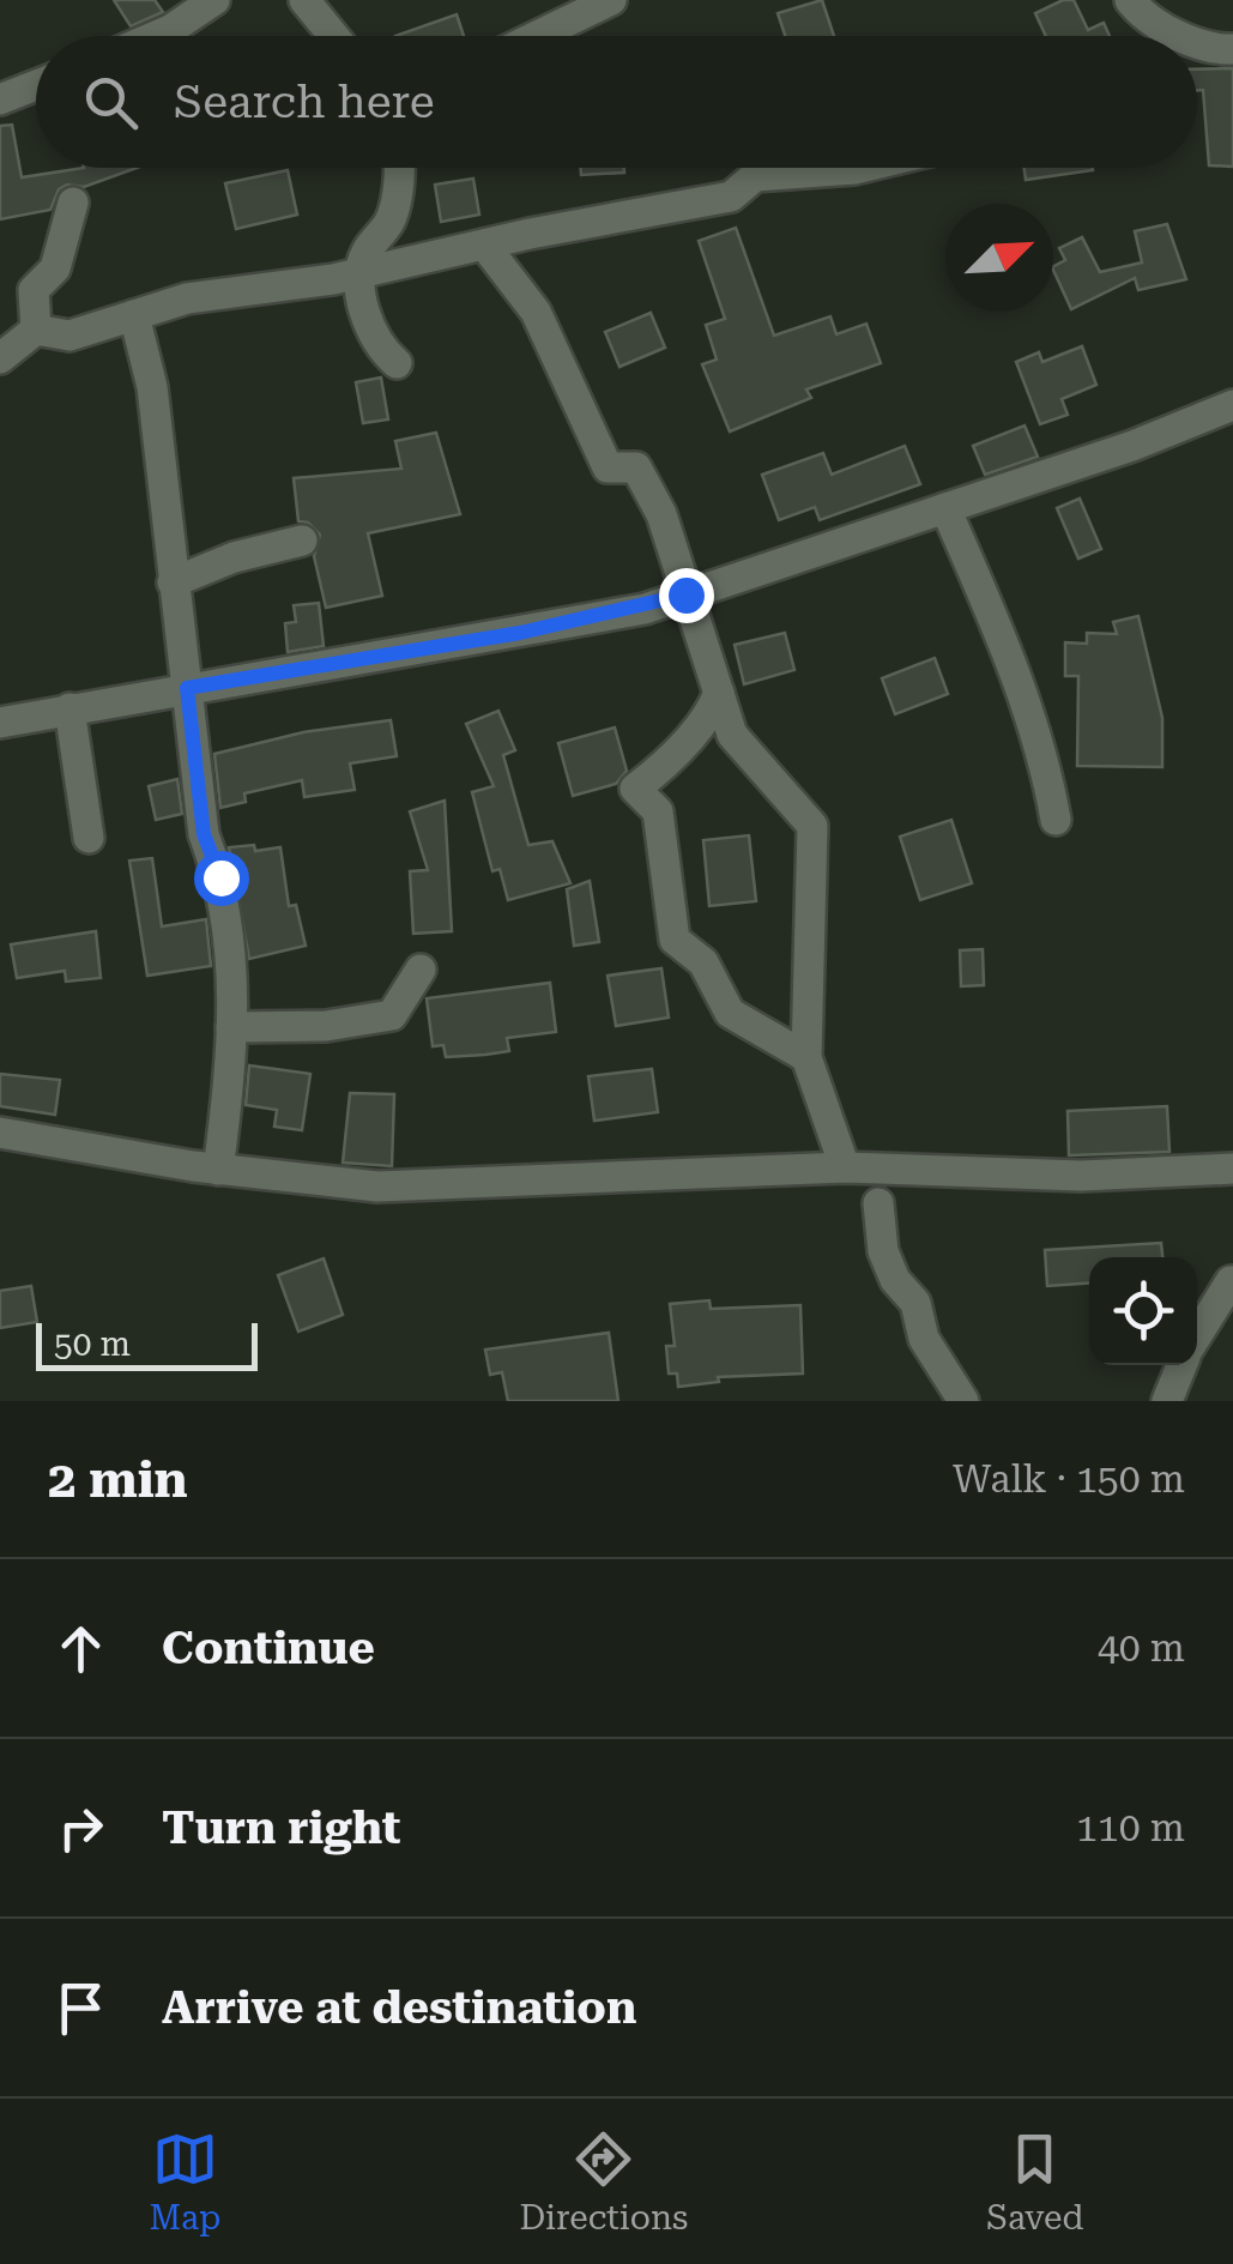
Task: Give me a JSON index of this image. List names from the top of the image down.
{
  "scale_bar": "50 m",
  "north": "top right",
  "page": {
    "search": "Search here",
    "scale": "50 m",
    "heading": ["2 min", "Walk · 150 m"],
    "list": [
      ["Continue", "40 m"],
      ["Turn right", "110 m"],
      "Arrive at destination"
    ],
    "nav": ["Map", "Directions", "Saved"]
  }
}
